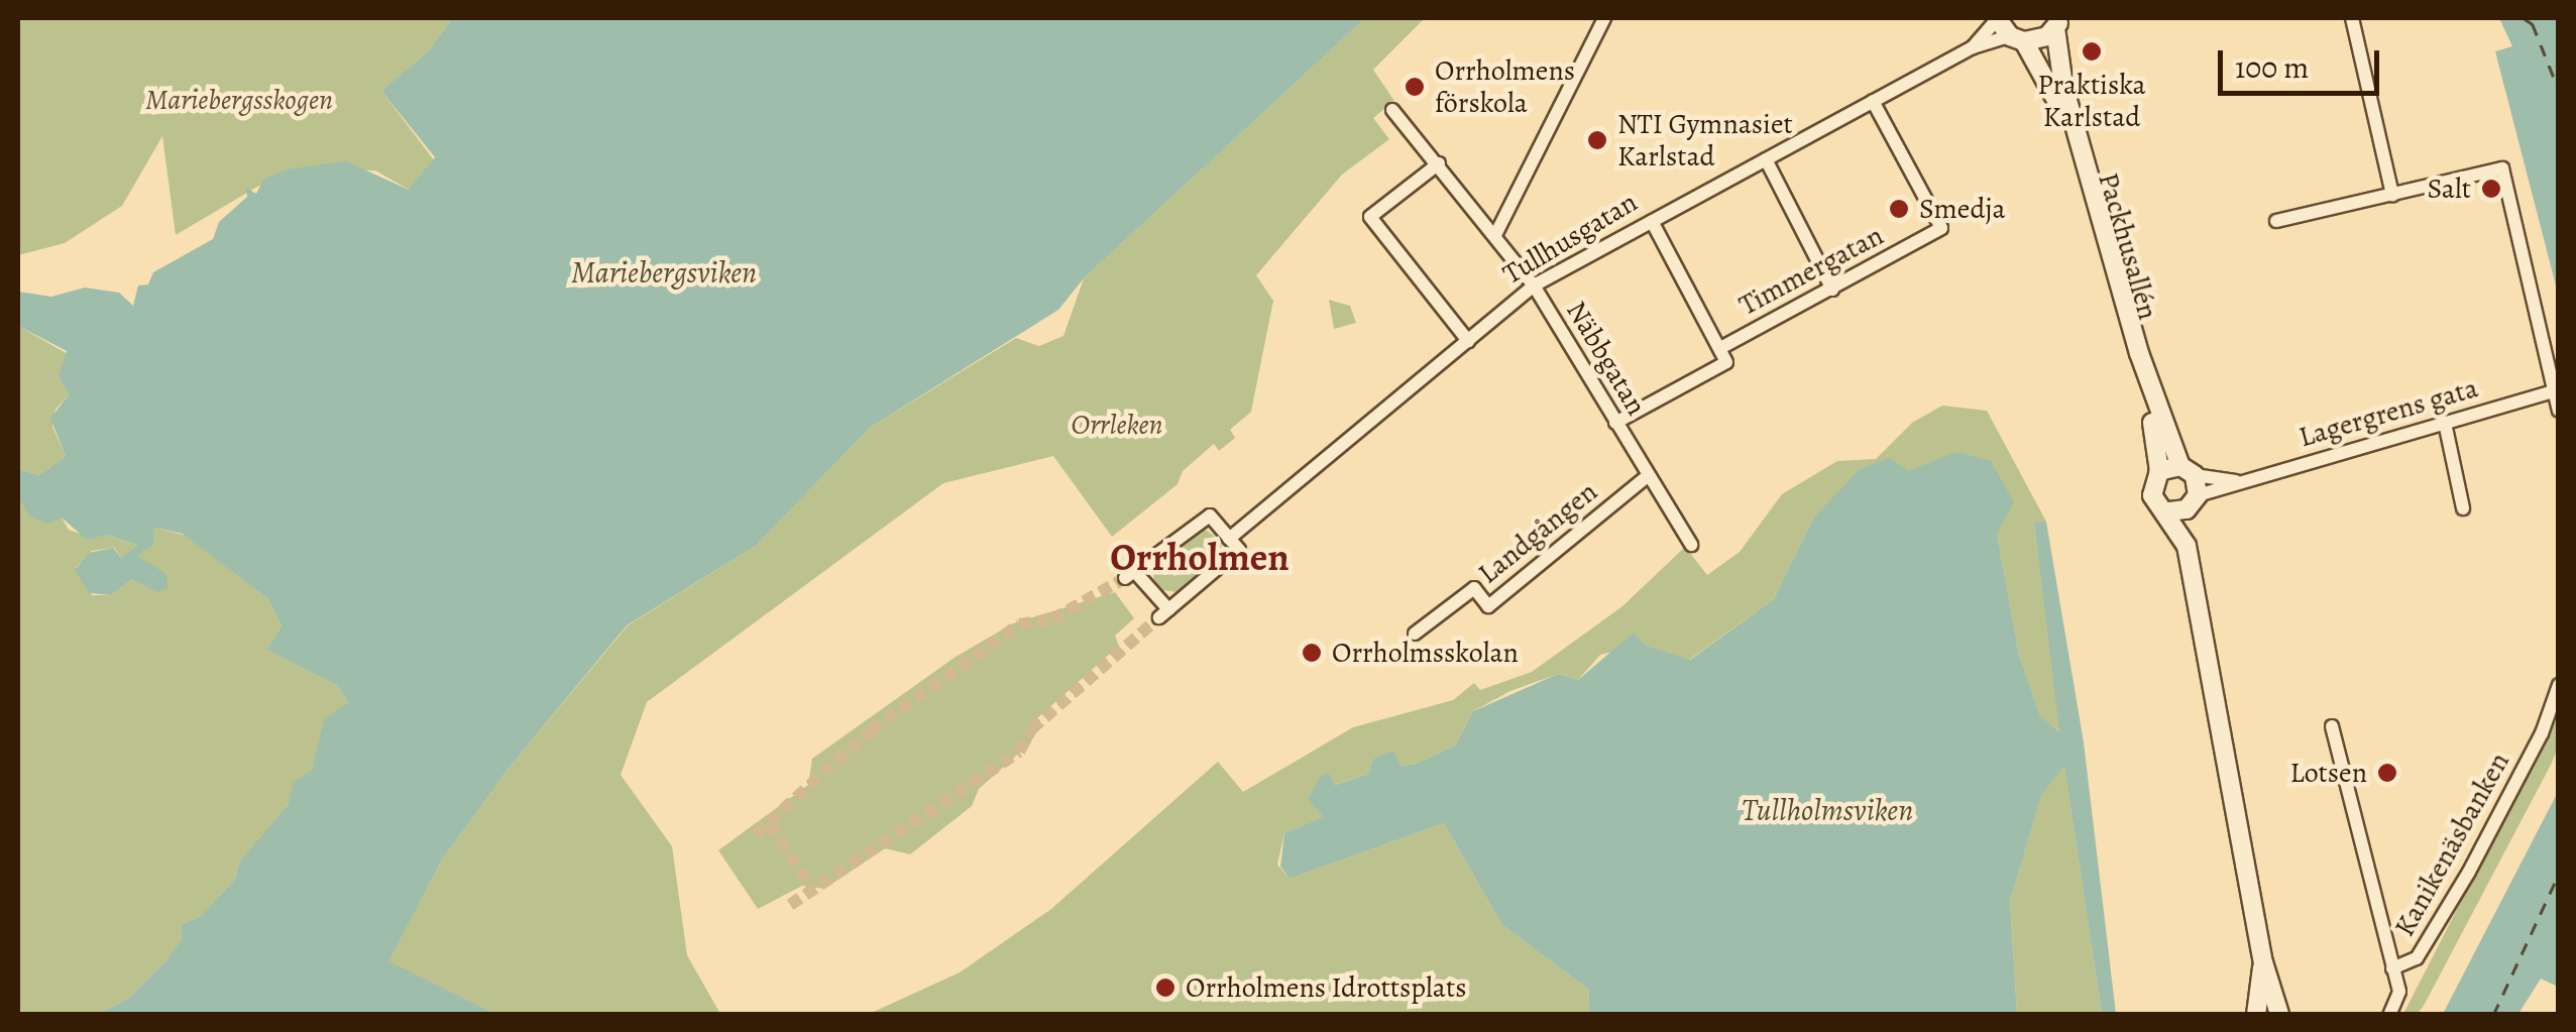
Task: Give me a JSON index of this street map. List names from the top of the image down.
{
  "streets": {
    "street": [
      "Tullhusgatan",
      "Packhusallén",
      "Timmergatan",
      "Näbbgatan",
      "Lagergrens gata",
      "Landgången",
      "Kanikenäsbanken"
    ]
  },
  "crossings": [
    ["Tullhusgatan", "Packhusallén"],
    ["Tullhusgatan", "Timmergatan"],
    ["Tullhusgatan", "Näbbgatan"],
    ["Packhusallén", "Lagergrens gata"],
    ["Timmergatan", "Näbbgatan"],
    ["Näbbgatan", "Landgången"]
  ],
  "districts": ["Orrholmen"],
  "water": ["Mariebergsviken", "Tullholmsviken"],
  "parks": ["Mariebergsskogen", "Orrleken"],
  "places": [
    "Praktiska Karlstad",
    "Orrholmens förskola",
    "NTI Gymnasiet Karlstad",
    "Salt",
    "Smedja",
    "Orrholmsskolan",
    "Lotsen",
    "Orrholmens Idrottsplats"
  ],
  "scale_bar": "100 m"
}
